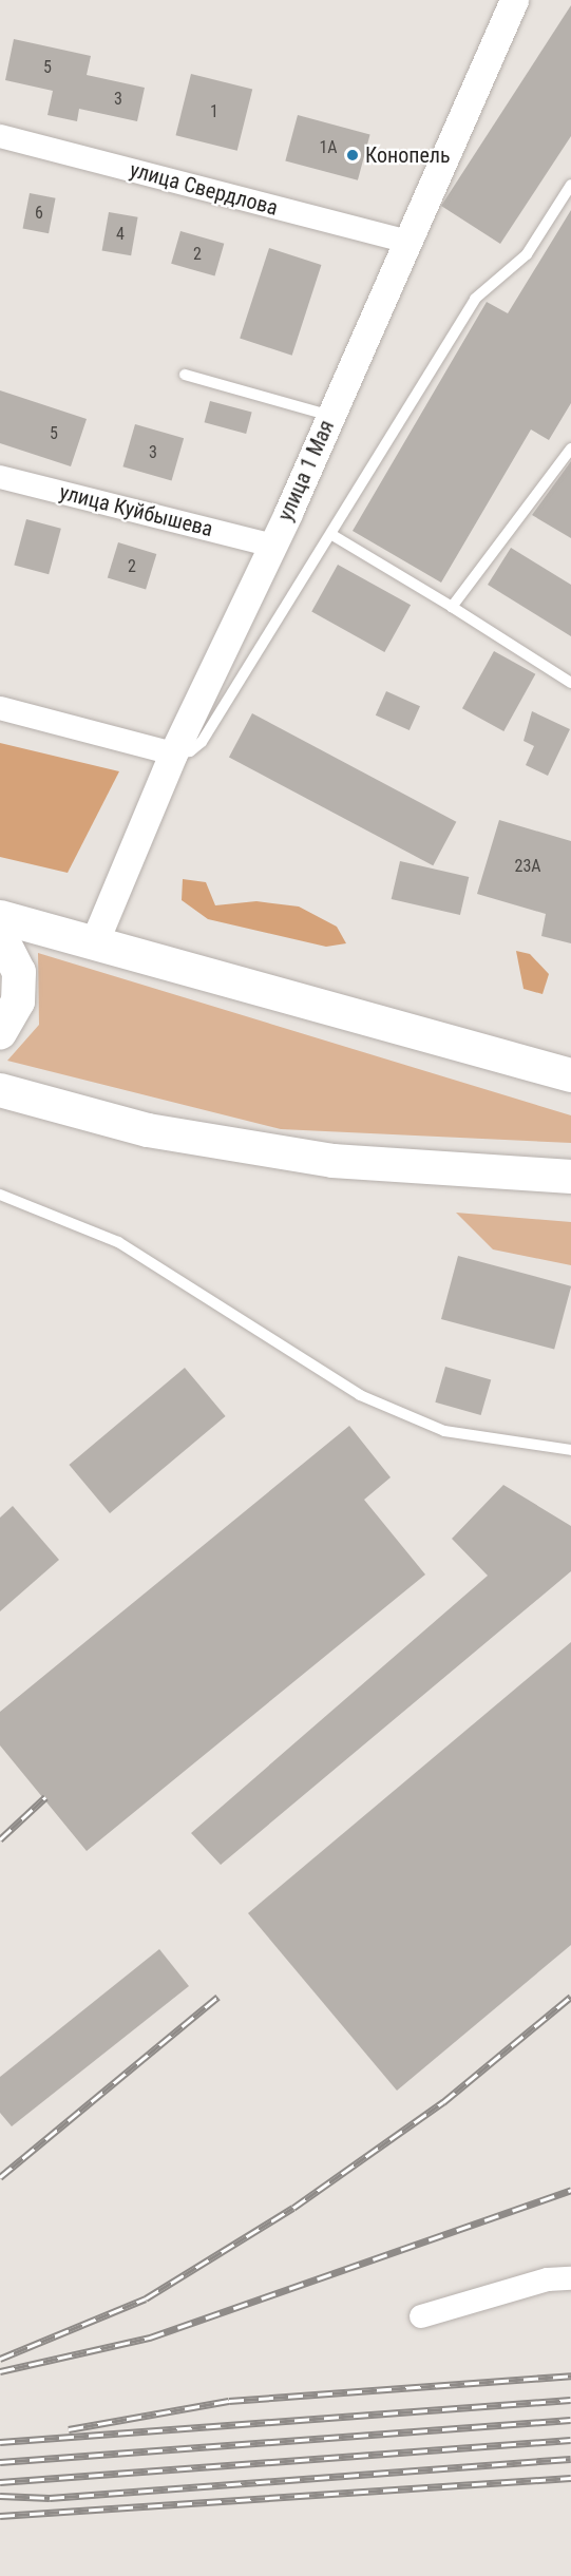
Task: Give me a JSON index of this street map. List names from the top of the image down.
{
  "streets": {
    "street": ["улица Свердлова", "улица 1 Мая", "улица Куйбышева"]
  },
  "crossings": [
    ["улица Свердлова", "улица 1 Мая"],
    ["улица 1 Мая", "улица Куйбышева"]
  ],
  "places": ["Конопель"],
  "house_numbers": [
    "5",
    "3",
    "1",
    "1А",
    "6",
    "4",
    "2",
    "5",
    "3",
    "2",
    "23А"
  ]
}
